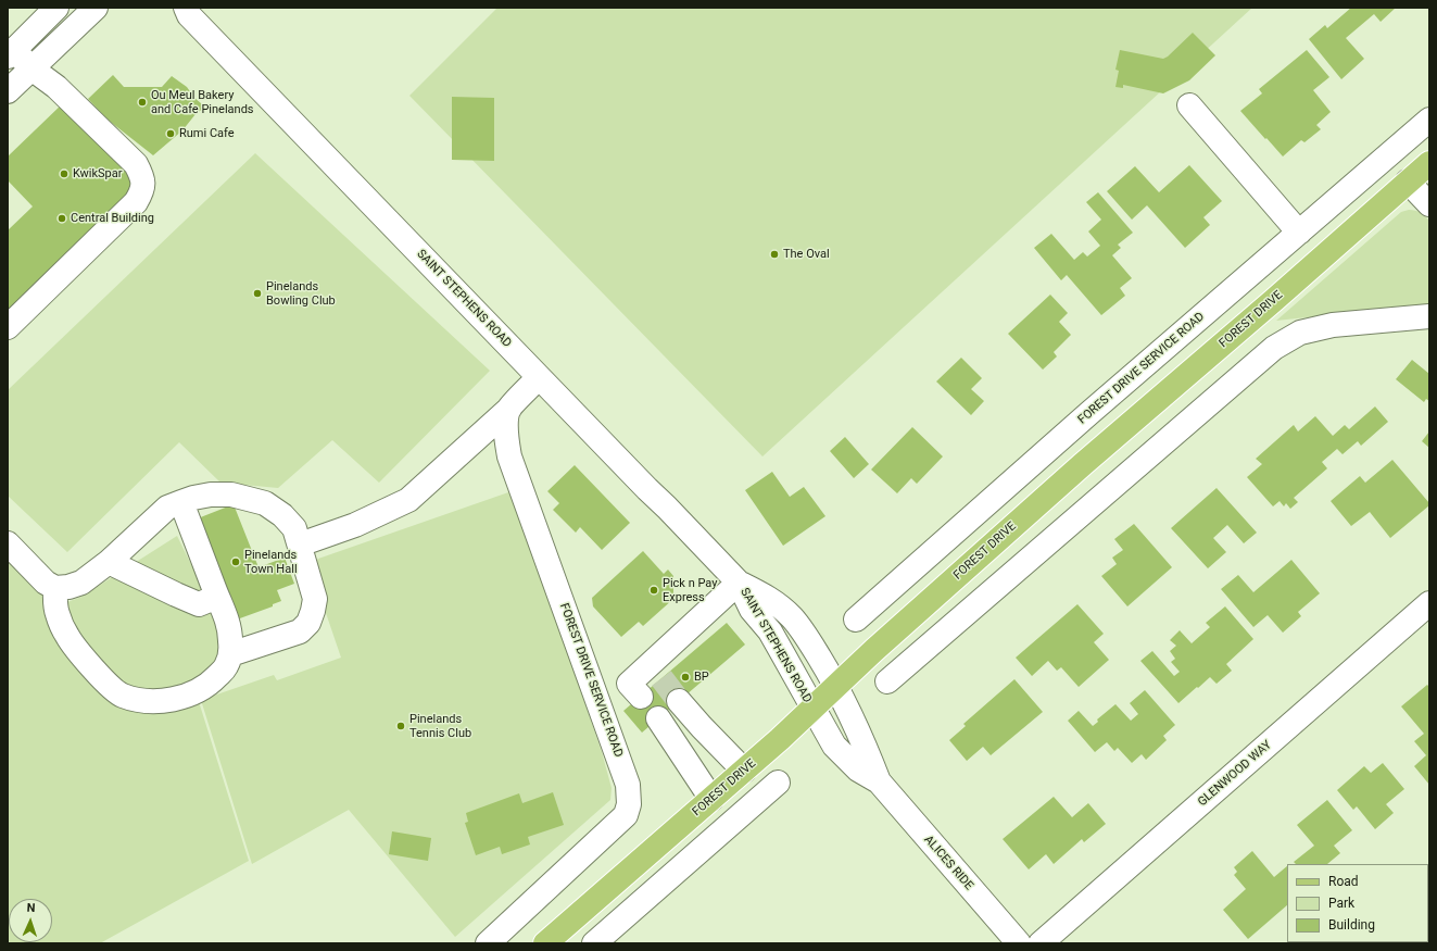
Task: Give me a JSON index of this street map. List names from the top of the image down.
{
  "streets": {
    "main road": ["FOREST DRIVE"],
    "street": [
      "SAINT STEPHENS ROAD",
      "FOREST DRIVE SERVICE ROAD",
      "GLENWOOD WAY",
      "ALICES RIDE"
    ]
  },
  "crossings": [
    ["SAINT STEPHENS ROAD", "FOREST DRIVE"],
    ["SAINT STEPHENS ROAD", "ALICES RIDE"],
    ["FOREST DRIVE", "ALICES RIDE"]
  ],
  "places": [
    "Ou Meul Bakery and Cafe Pinelands",
    "Rumi Cafe",
    "KwikSpar",
    "Central Building",
    "The Oval",
    "Pinelands Bowling Club",
    "Pinelands Town Hall",
    "Pick n Pay Express",
    "BP",
    "Pinelands Tennis Club"
  ],
  "legend": ["Road", "Park", "Building"],
  "north": "top"
}
